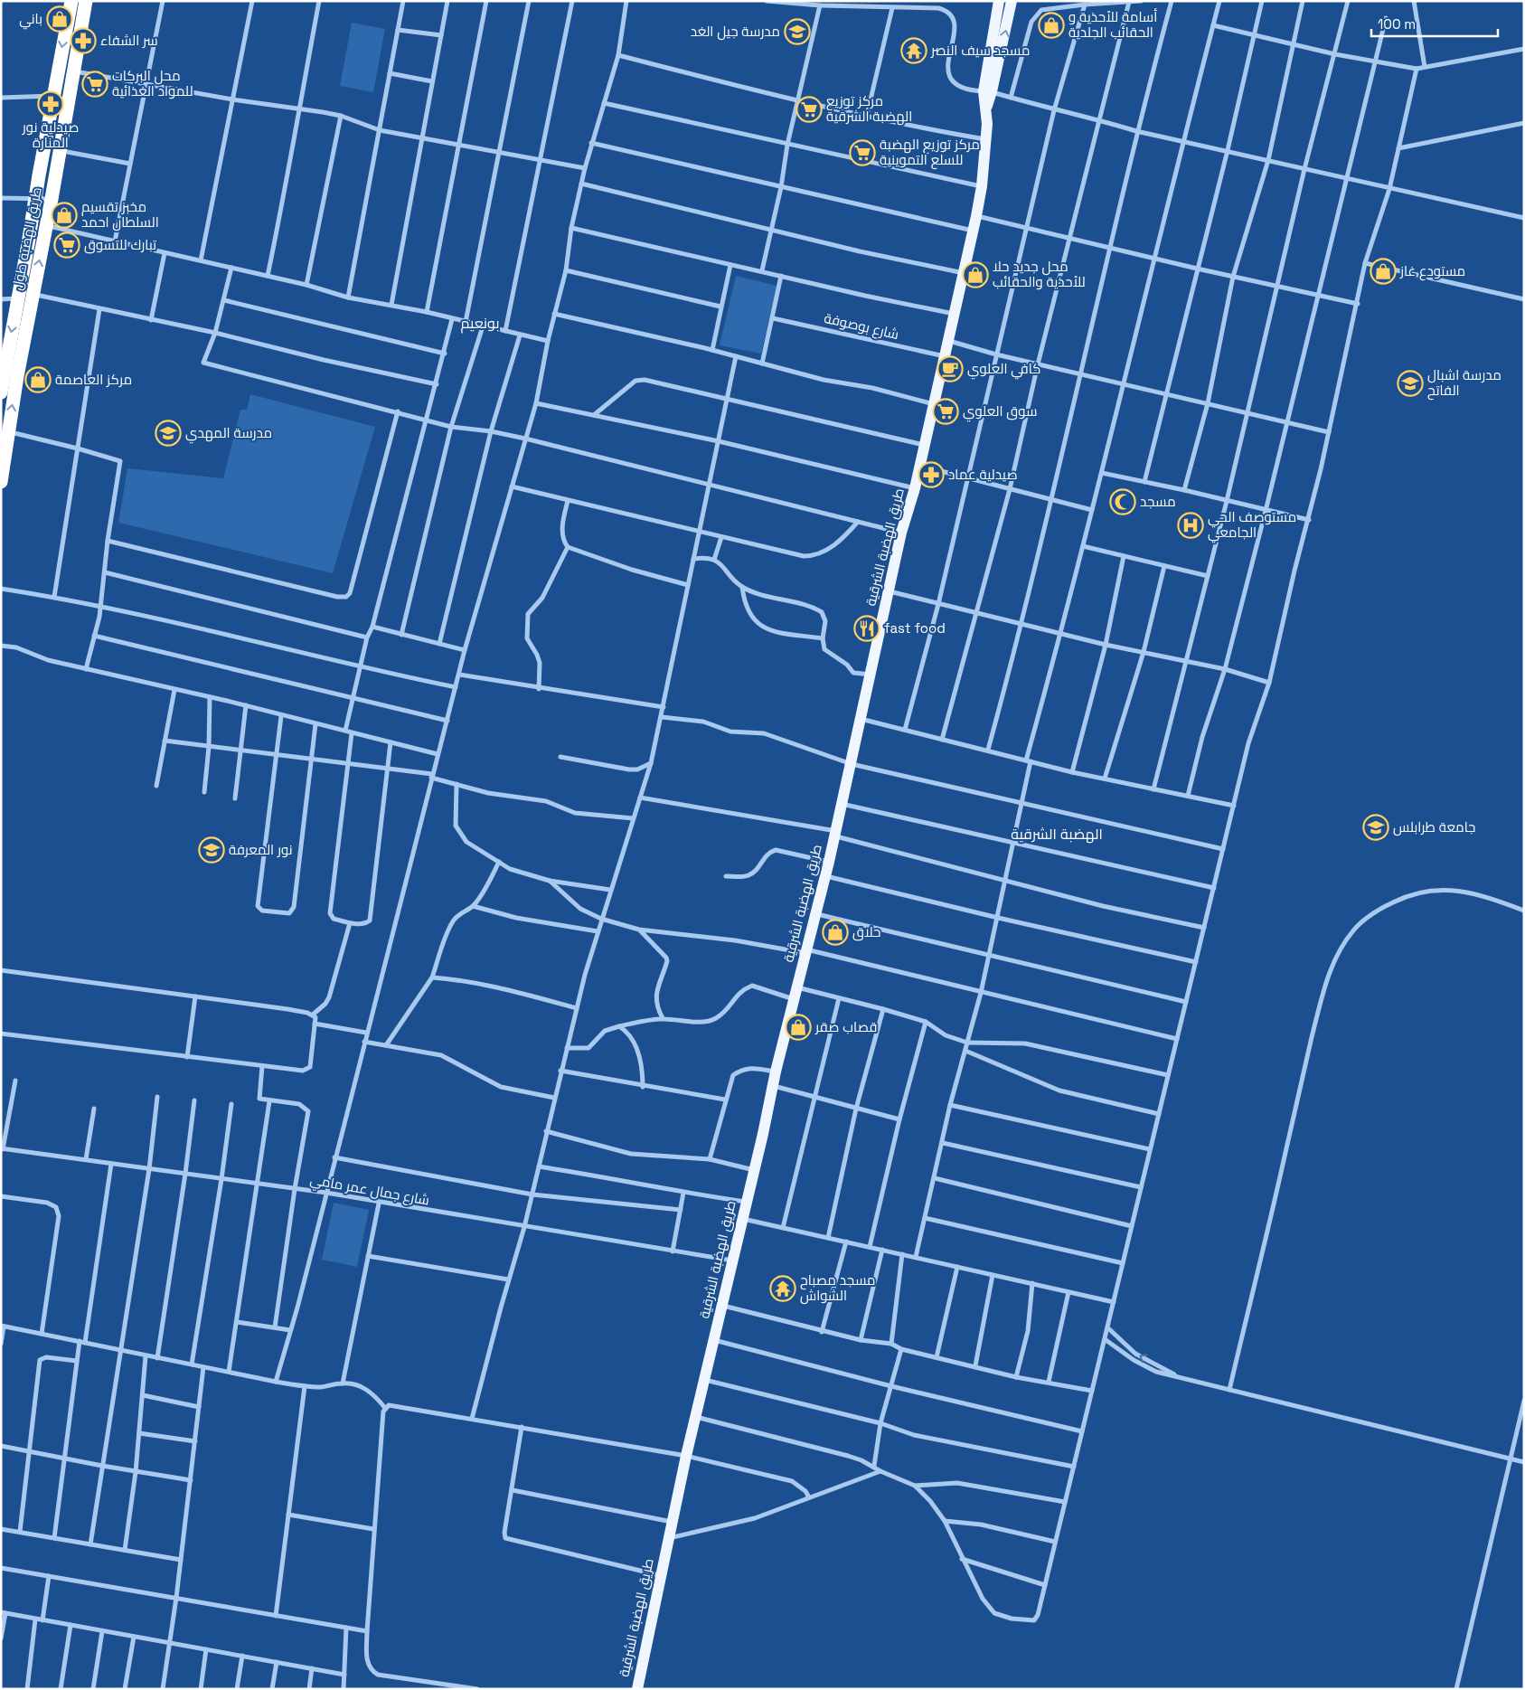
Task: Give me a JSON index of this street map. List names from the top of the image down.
{
  "streets": {
    "highway": ["طريق الهضبة طول"],
    "main road": ["طريق الهضبة الشرقية"],
    "street": ["شارع بوصوفة", "شارع جمال عمر مامي"]
  },
  "crossings": [
    ["شارع بوصوفة", "طريق الهضبة الشرقية"],
    ["طريق الهضبة الشرقية", "شارع جمال عمر مامي"]
  ],
  "districts": ["بونعيم", "الهضبة الشرقية"],
  "places": {
    "shop": [
      "باني",
      "أسامة للأحذية و الحقائب الجلدية",
      "مخبز تقسيم السلطان احمد",
      "مستودع غاز",
      "محل جديد حلا للأحذية والحقائب",
      "مركز العاصمة",
      "حلاق",
      "قصاب صقر"
    ],
    "school or university": [
      "مدرسة جيل الغد",
      "مدرسة اشبال الفاتح",
      "مدرسة المهدي",
      "جامعة طرابلس",
      "نور المعرفة"
    ],
    "pharmacy": ["سر الشفاء", "صيدلية نور المنارة", "صيدلية عماد"],
    "temple": ["مسجد سيف النصر", "مسجد مصباح الشواش"],
    "supermarket": [
      "محل البركات للمواد الغذائية",
      "مركز توزيع الهضبة الشرقية",
      "مركز توزيع الهضبة للسلع التموينية",
      "تبارك للتسوق",
      "سوق العلوي"
    ],
    "cafe": ["كافي العلوي"],
    "mosque": ["مسجد"],
    "hospital": ["مستوصف الحي الجامعي"],
    "restaurant": ["fast food"]
  },
  "scale_bar": "100 m"
}
